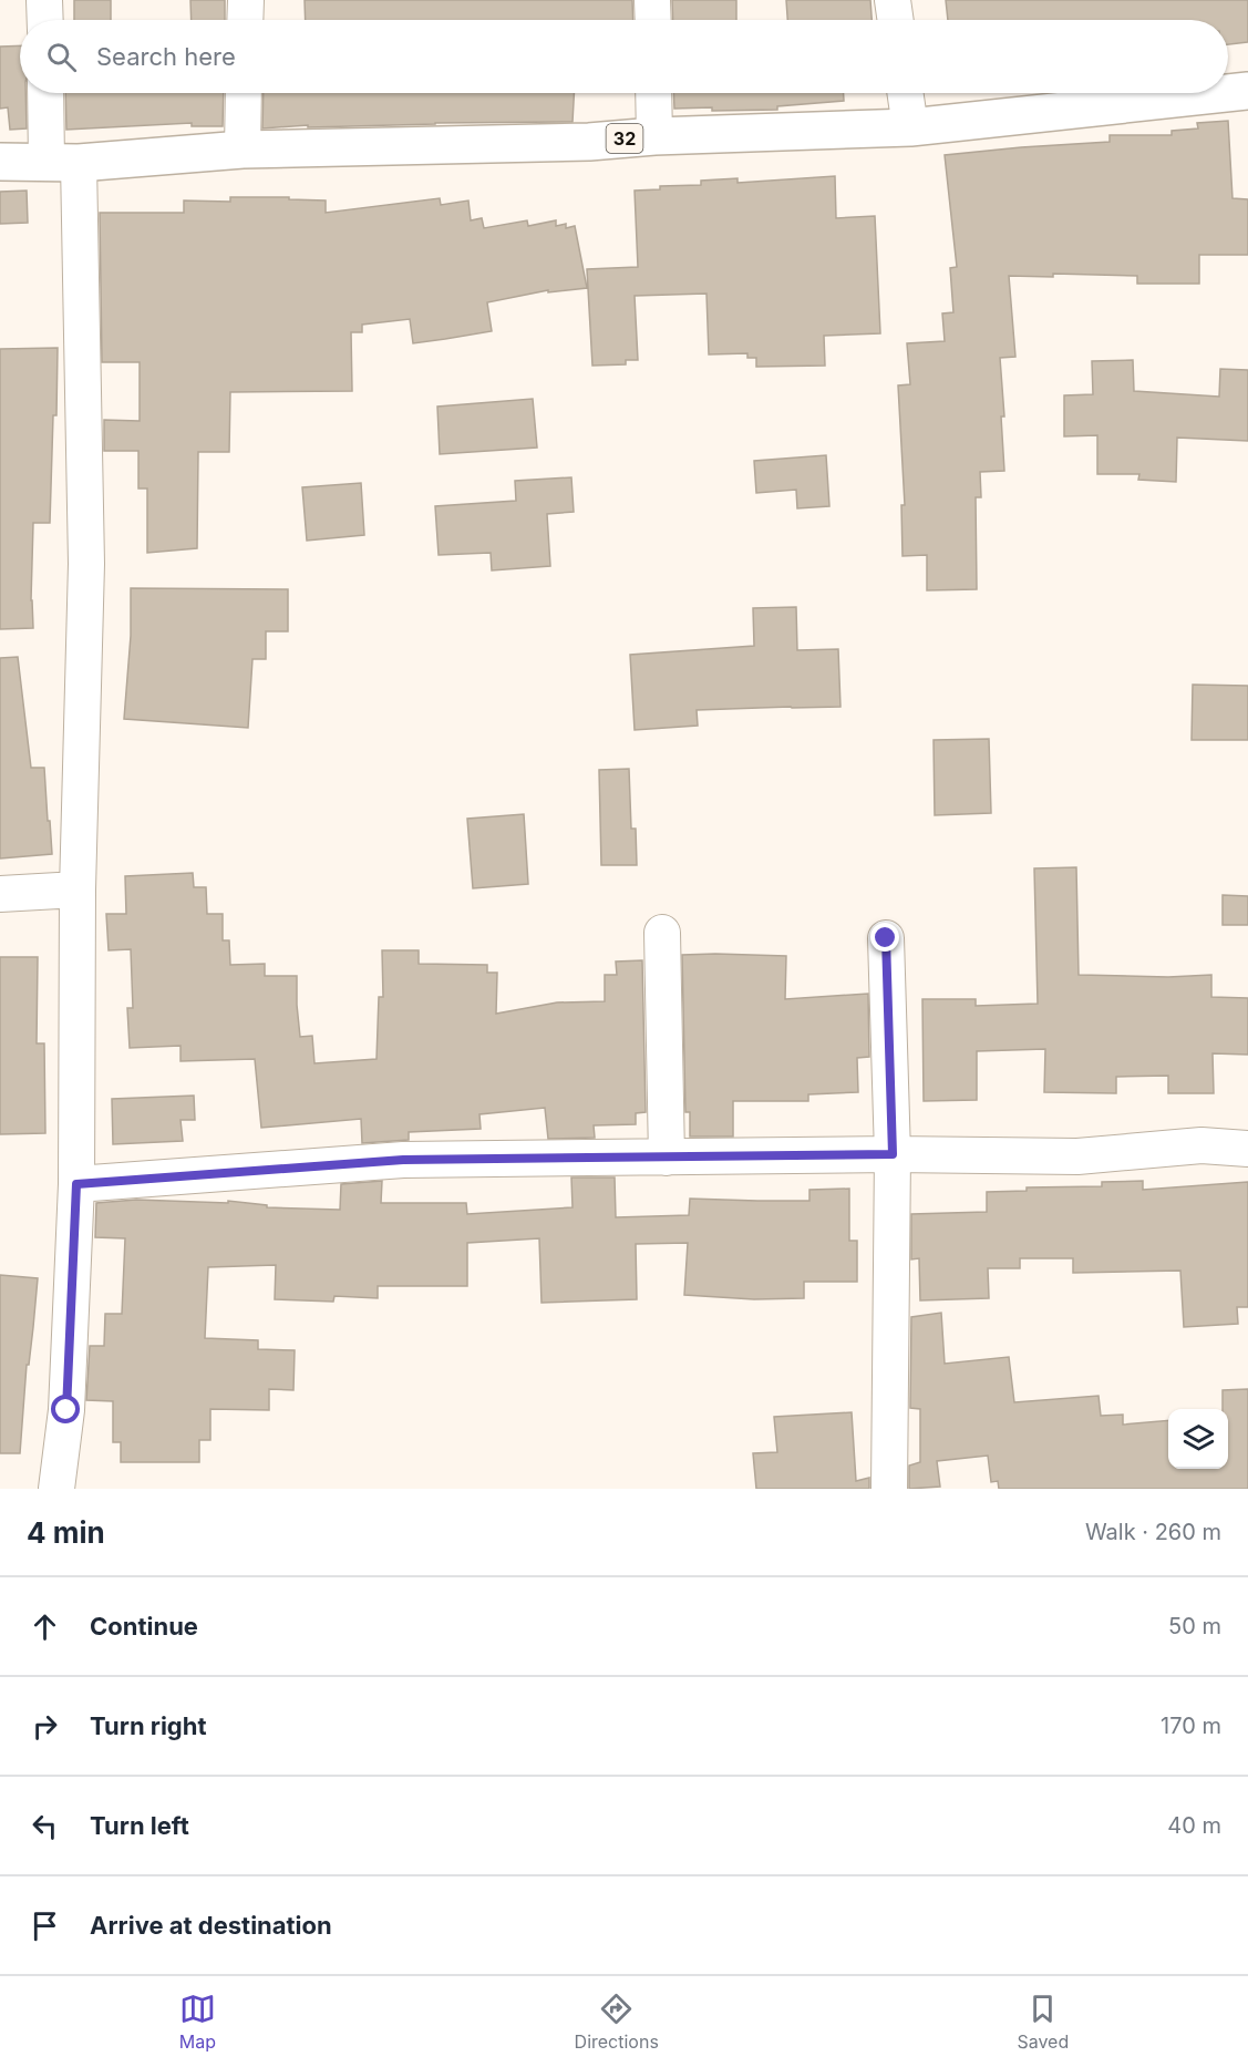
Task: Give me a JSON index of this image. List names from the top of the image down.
{
  "streets": {
    "highway": ["32"]
  },
  "page": {
    "search": "Search here",
    "heading": ["4 min", "Walk · 260 m"],
    "list": [
      ["Continue", "50 m"],
      ["Turn right", "170 m"],
      ["Turn left", "40 m"],
      "Arrive at destination"
    ],
    "nav": ["Map", "Directions", "Saved"]
  }
}
